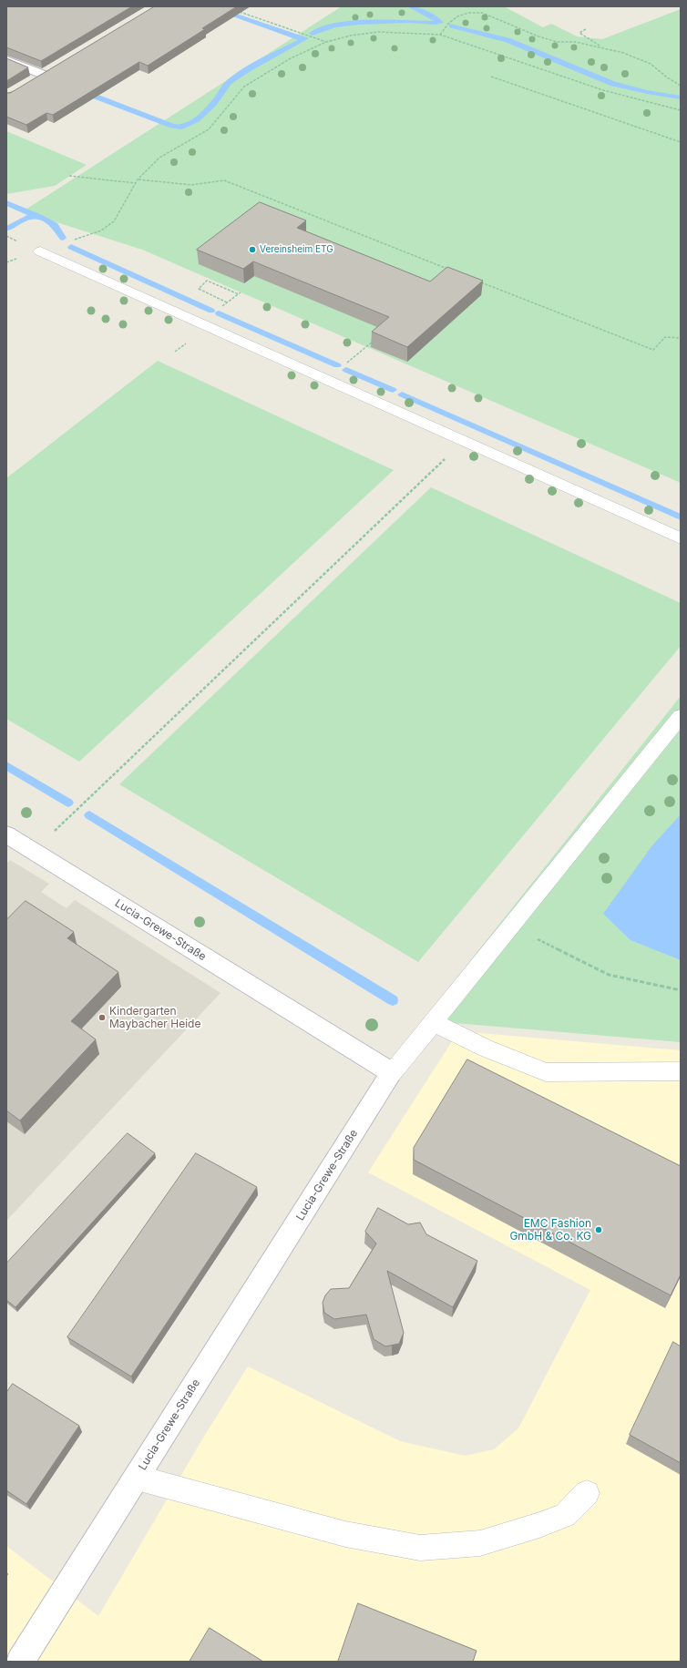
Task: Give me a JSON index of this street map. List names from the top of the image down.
{
  "streets": {
    "street": ["Lucia-Grewe-Straße"]
  },
  "places": ["Vereinsheim ETG", "Kindergarten Maybacher Heide", "EMC Fashion GmbH & Co. KG"]
}
